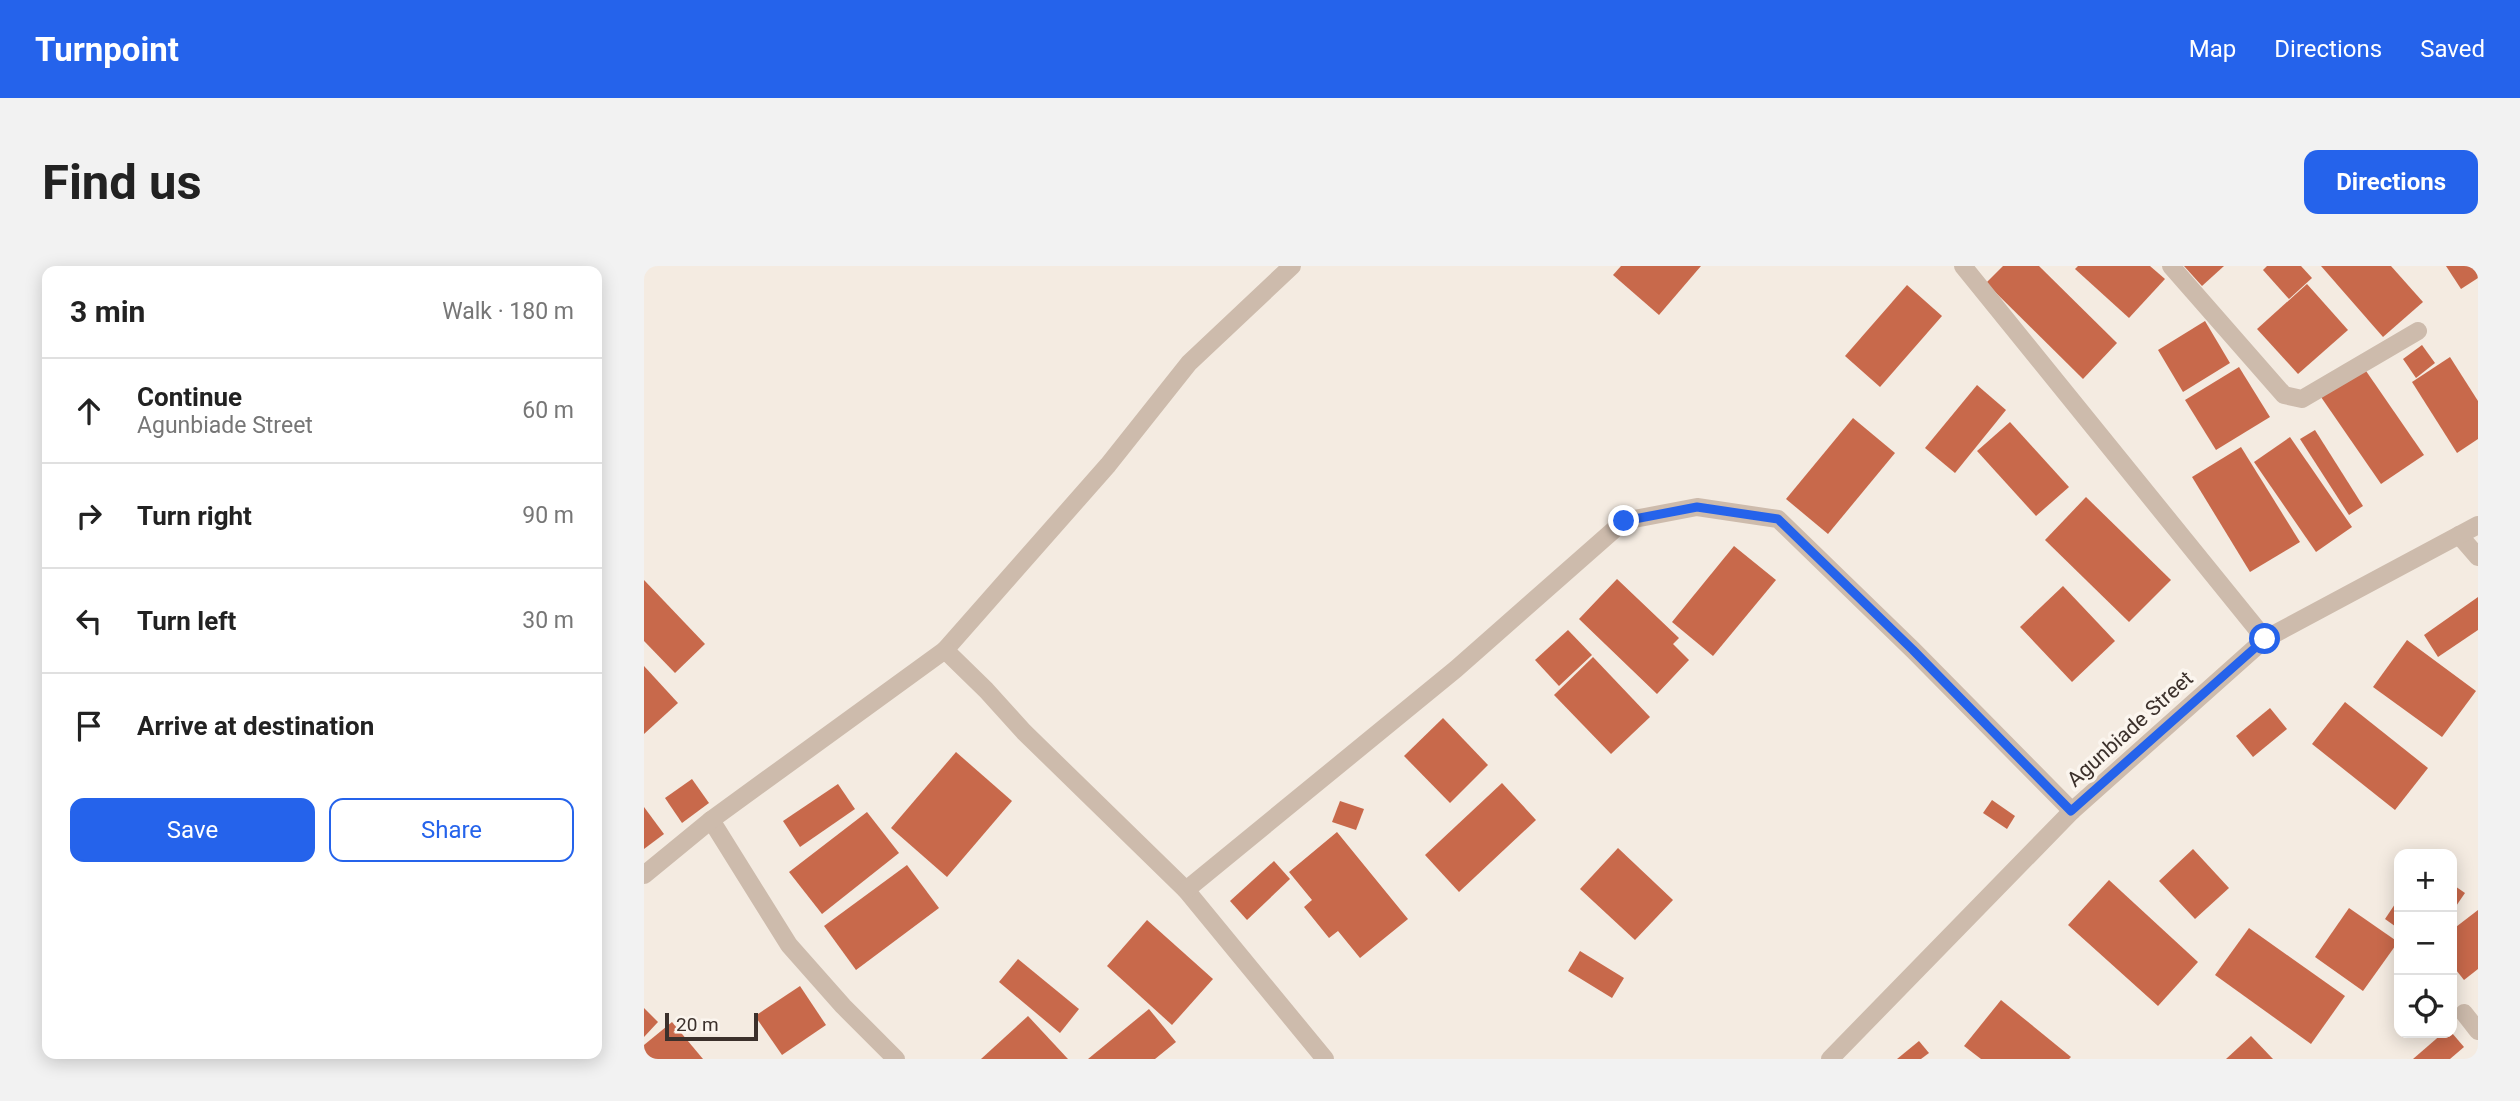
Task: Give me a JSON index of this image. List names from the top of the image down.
{
  "streets": {
    "street": ["Agunbiade Street"]
  },
  "scale_bar": "20 m",
  "page": {
    "header": "Turnpoint",
    "nav": ["Map", "Directions", "Saved"],
    "buttons": [
      "Directions",
      ["Save", "Share"]
    ],
    "title": "Find us",
    "heading": ["3 min", "Walk · 180 m"],
    "list": [
      ["Continue", "Agunbiade Street", "60 m"],
      ["Turn right", "90 m"],
      ["Turn left", "30 m"],
      "Arrive at destination"
    ],
    "map_buttons": ["+", "−"],
    "scale": "20 m"
  }
}
